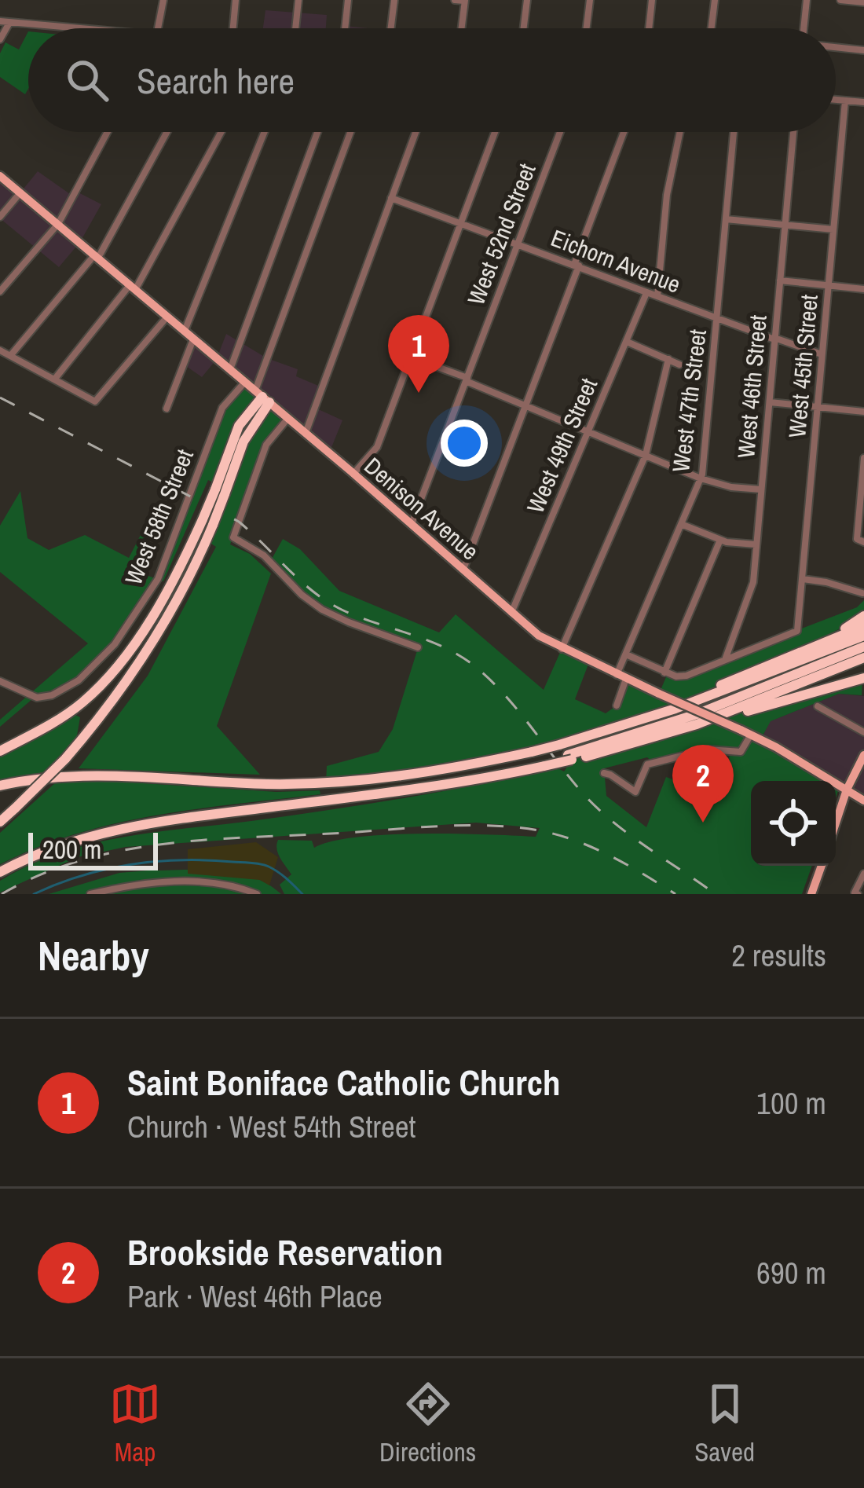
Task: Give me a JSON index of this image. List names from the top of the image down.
{
  "streets": {
    "main road": ["Denison Avenue"],
    "street": [
      "West 52nd Street",
      "Eichorn Avenue",
      "West 45th Street",
      "West 46th Street",
      "West 47th Street",
      "West 49th Street",
      "West 58th Street"
    ]
  },
  "crossings": [
    ["West 52nd Street", "Eichorn Avenue"],
    ["West 52nd Street", "Denison Avenue"],
    ["Eichorn Avenue", "West 45th Street"],
    ["Eichorn Avenue", "West 46th Street"],
    ["Eichorn Avenue", "West 47th Street"],
    ["Eichorn Avenue", "West 49th Street"],
    ["West 45th Street", "West 46th Street"],
    ["West 47th Street", "Denison Avenue"],
    ["West 49th Street", "Denison Avenue"],
    ["Denison Avenue", "West 58th Street"]
  ],
  "scale_bar": "200 m",
  "page": {
    "search": "Search here",
    "pins": ["1", "2"],
    "scale": "200 m",
    "heading": ["Nearby", "2 results"],
    "list": [
      {
        "mark": "1",
        "name": "Saint Boniface Catholic Church",
        "note": "Church · West 54th Street",
        "value": "100 m"
      },
      {
        "mark": "2",
        "name": "Brookside Reservation",
        "note": "Park · West 46th Place",
        "value": "690 m"
      }
    ],
    "nav": ["Map", "Directions", "Saved"]
  }
}
